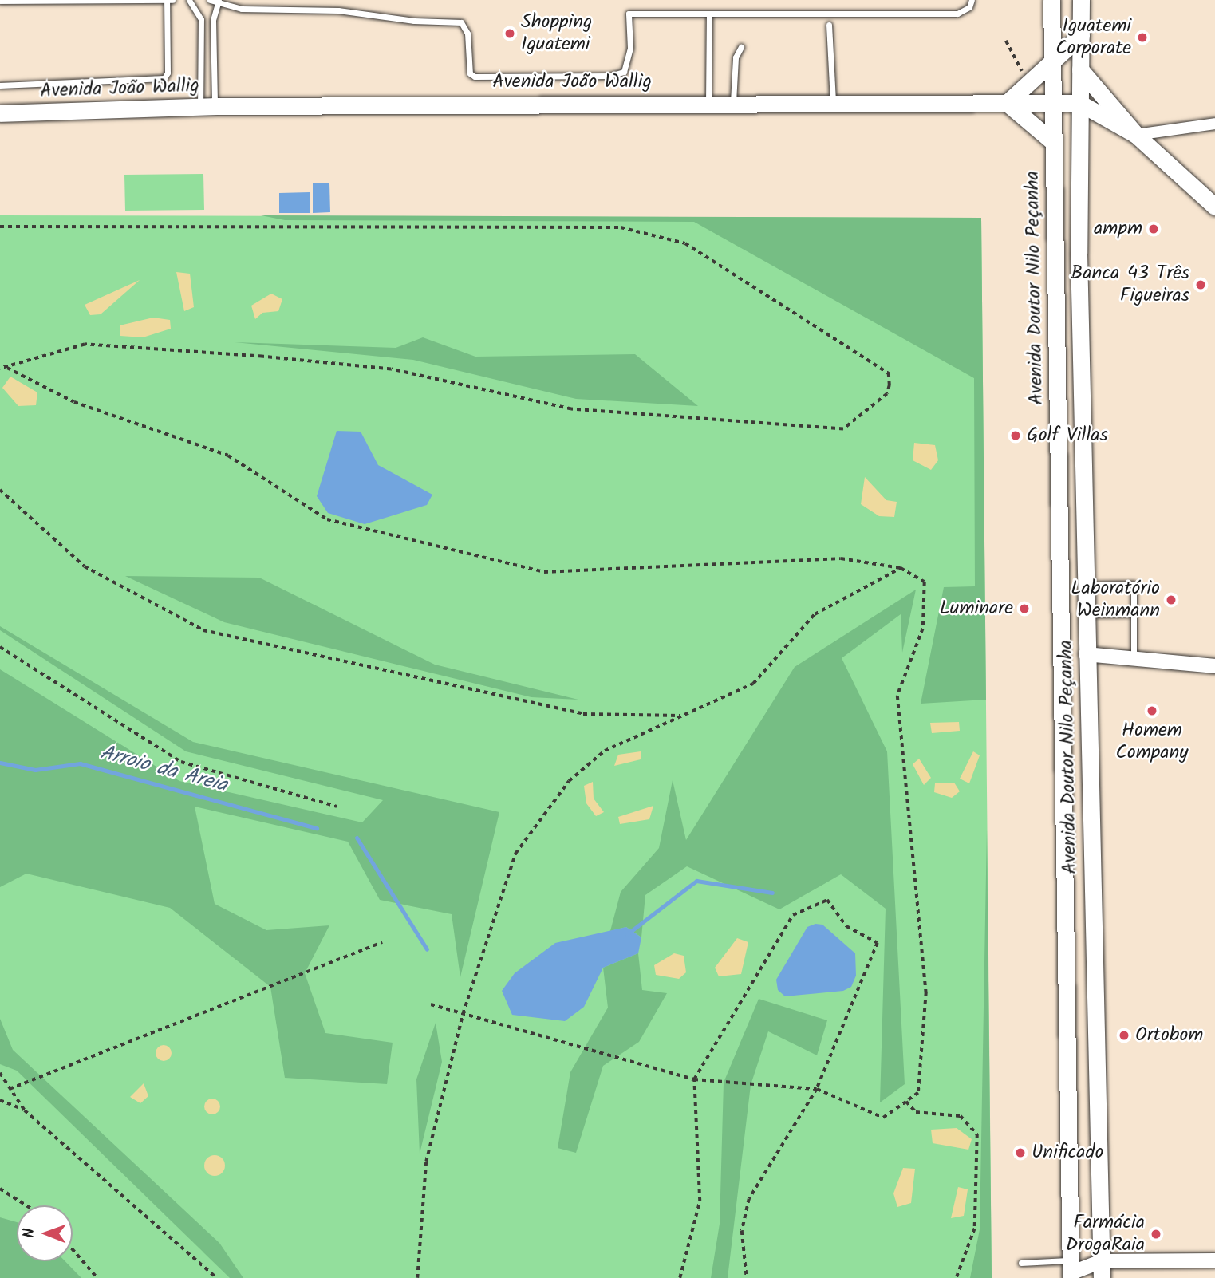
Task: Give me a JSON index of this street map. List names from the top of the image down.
{
  "streets": {
    "main road": ["Avenida João Wallig", "Avenida Doutor Nilo Peçanha"]
  },
  "crossings": [
    ["Avenida João Wallig", "Avenida Doutor Nilo Peçanha"]
  ],
  "water": ["Arroio da Areia"],
  "places": [
    "Shopping Iguatemi",
    "Iguatemi Corporate",
    "ampm",
    "Banca 43 Três Figueiras",
    "Golf Villas",
    "Laboratório Weinmann",
    "Luminare",
    "Homem Company",
    "Ortobom",
    "Unificado",
    "Farmácia DrogaRaia"
  ],
  "north": "left"
}
